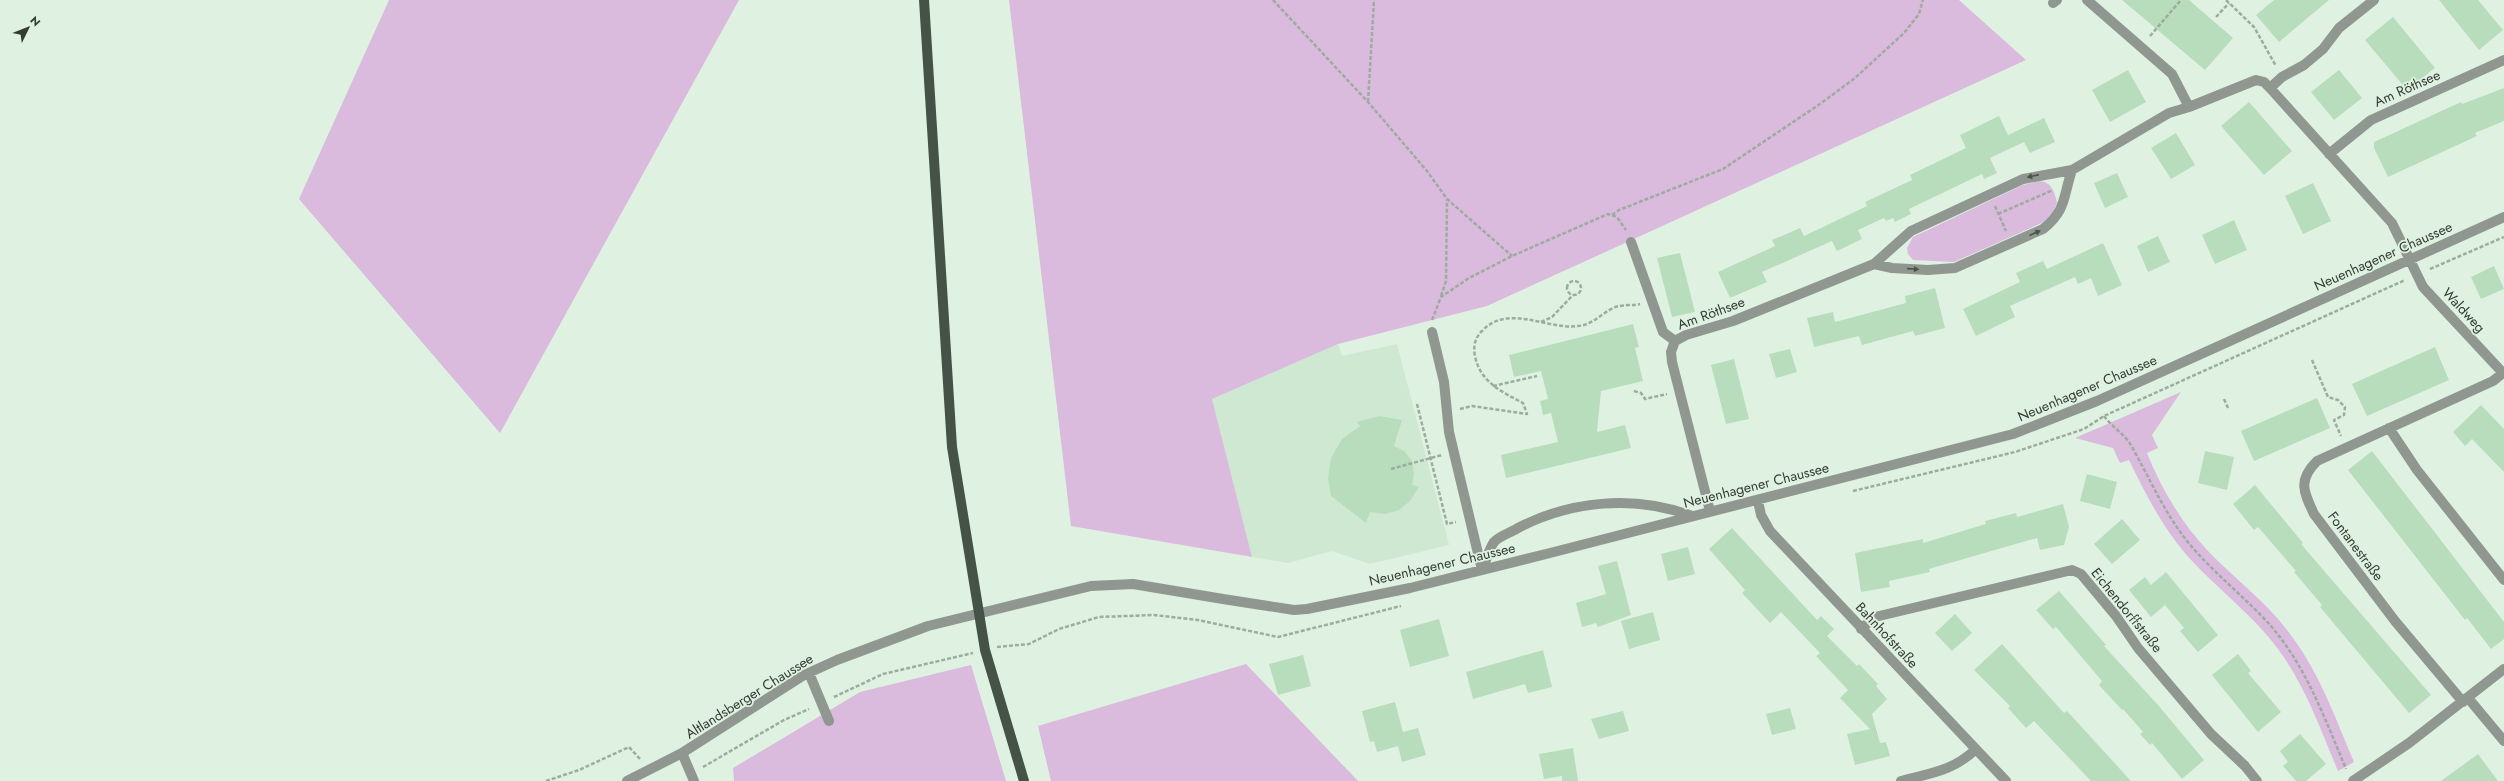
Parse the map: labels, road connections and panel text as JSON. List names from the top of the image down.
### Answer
{
  "streets": {
    "street": [
      "Am Röthsee",
      "Neuenhagener Chaussee",
      "Waldweg",
      "Fontanestraße",
      "Eichendorffstraße",
      "Bahnhofstraße",
      "Altlandsberger Chaussee"
    ]
  },
  "crossings": [
    ["Am Röthsee", "Neuenhagener Chaussee"],
    ["Am Röthsee", "Waldweg"],
    ["Neuenhagener Chaussee", "Waldweg"],
    ["Neuenhagener Chaussee", "Bahnhofstraße"],
    ["Neuenhagener Chaussee", "Altlandsberger Chaussee"],
    ["Waldweg", "Fontanestraße"],
    ["Eichendorffstraße", "Bahnhofstraße"]
  ],
  "north": "top right"
}
